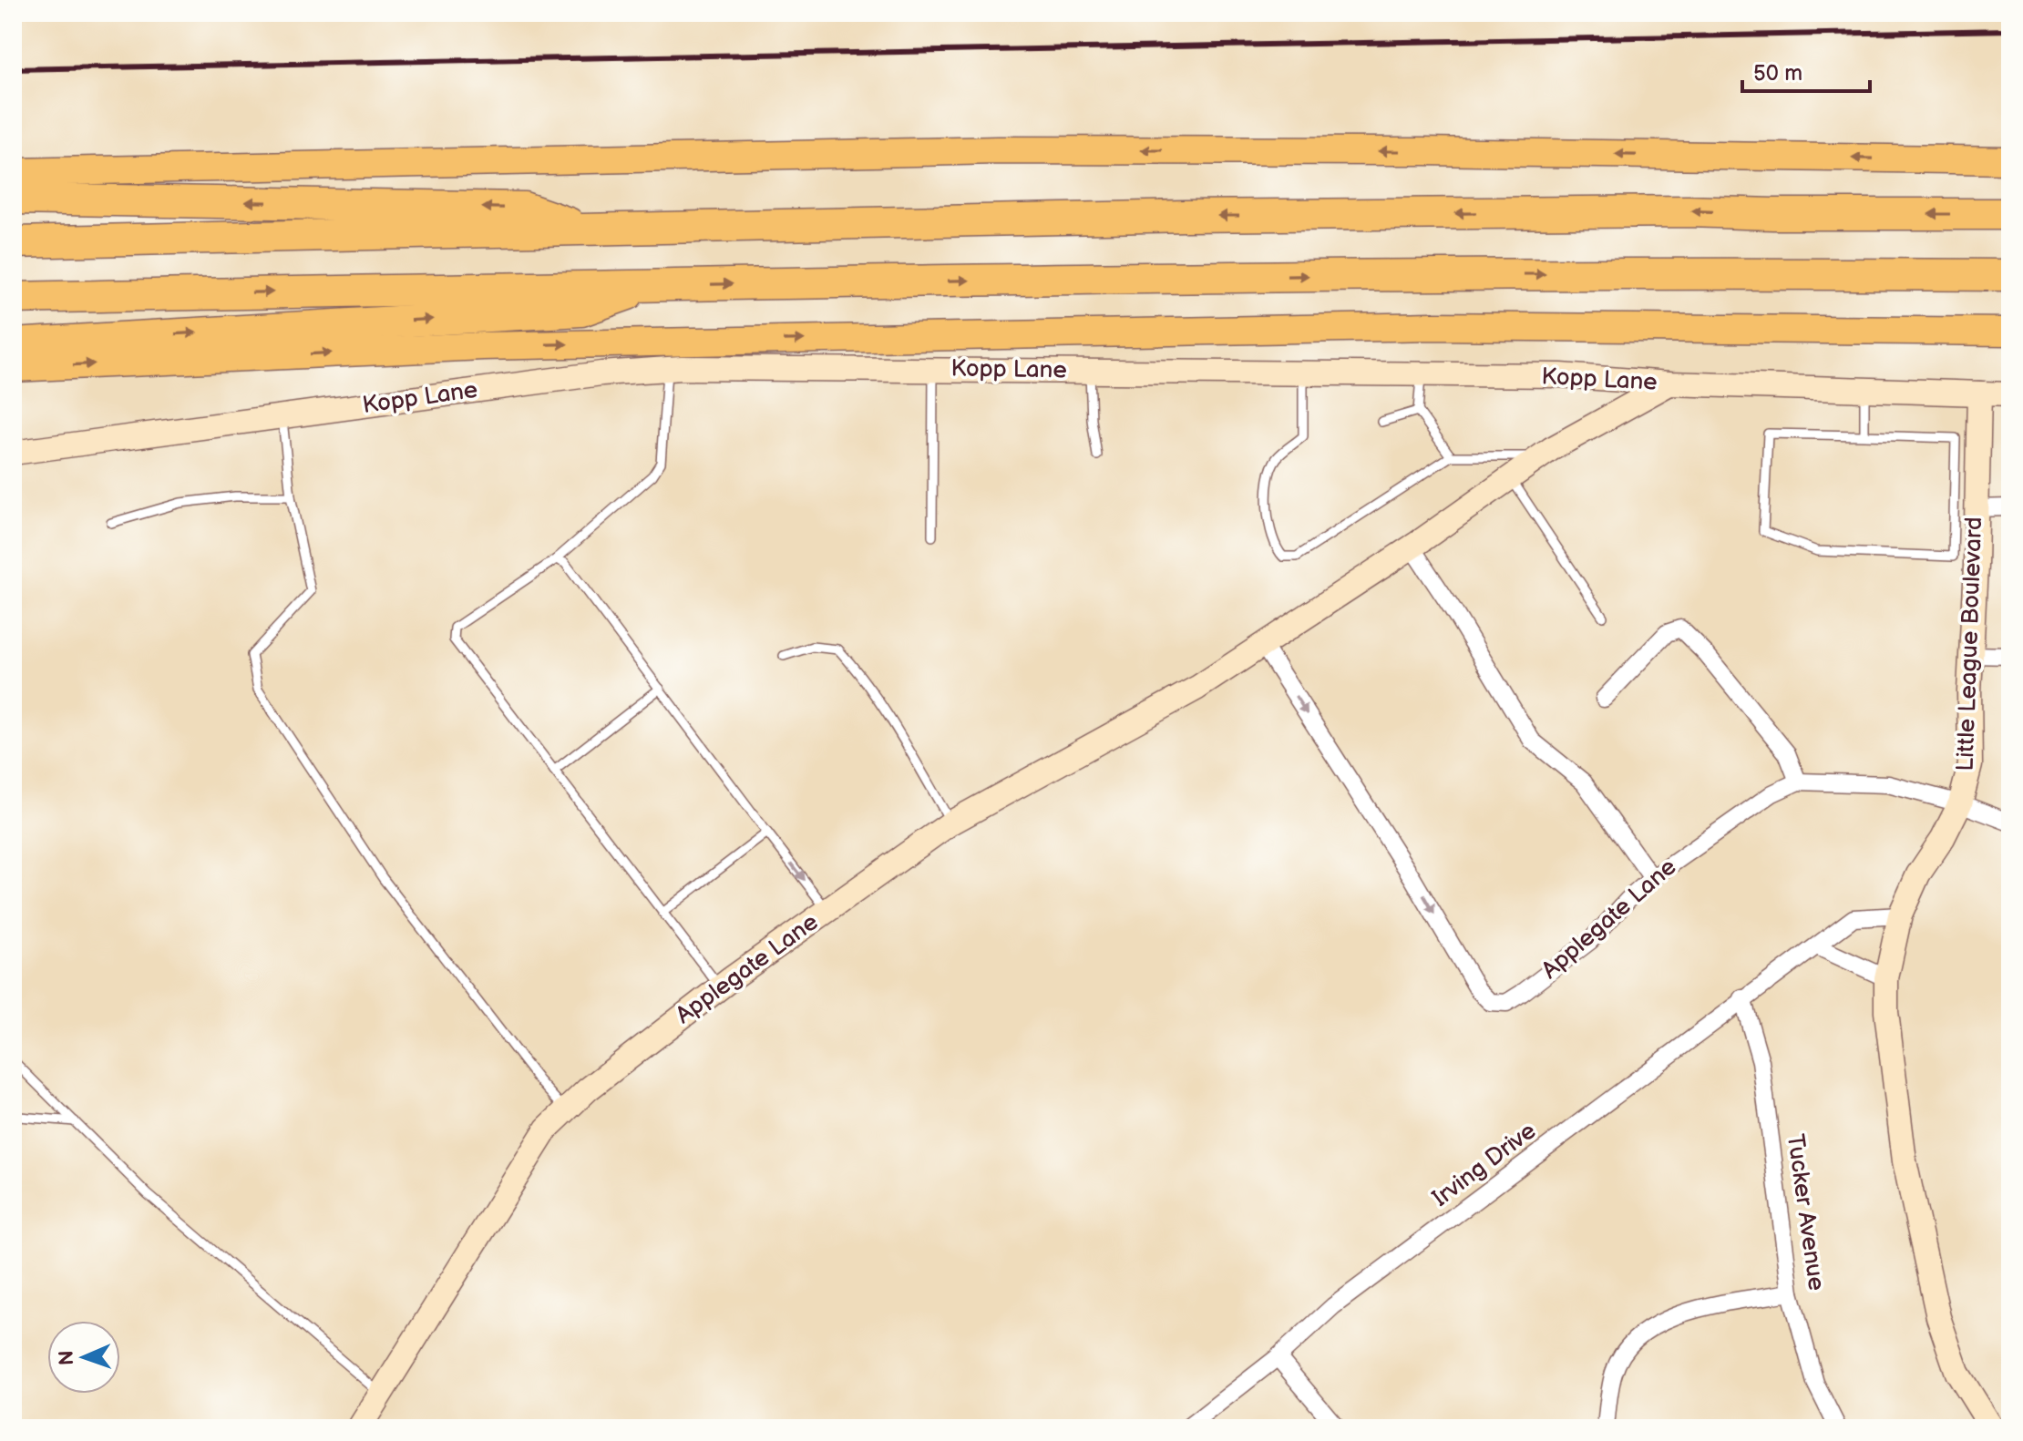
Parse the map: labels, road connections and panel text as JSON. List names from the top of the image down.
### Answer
{
  "streets": {
    "street": [
      "Kopp Lane",
      "Little League Boulevard",
      "Applegate Lane",
      "Irving Drive",
      "Tucker Avenue"
    ]
  },
  "crossings": [
    ["Kopp Lane", "Little League Boulevard"],
    ["Kopp Lane", "Applegate Lane"],
    ["Little League Boulevard", "Applegate Lane"],
    ["Little League Boulevard", "Irving Drive"],
    ["Irving Drive", "Tucker Avenue"]
  ],
  "scale_bar": "50 m",
  "north": "left"
}
